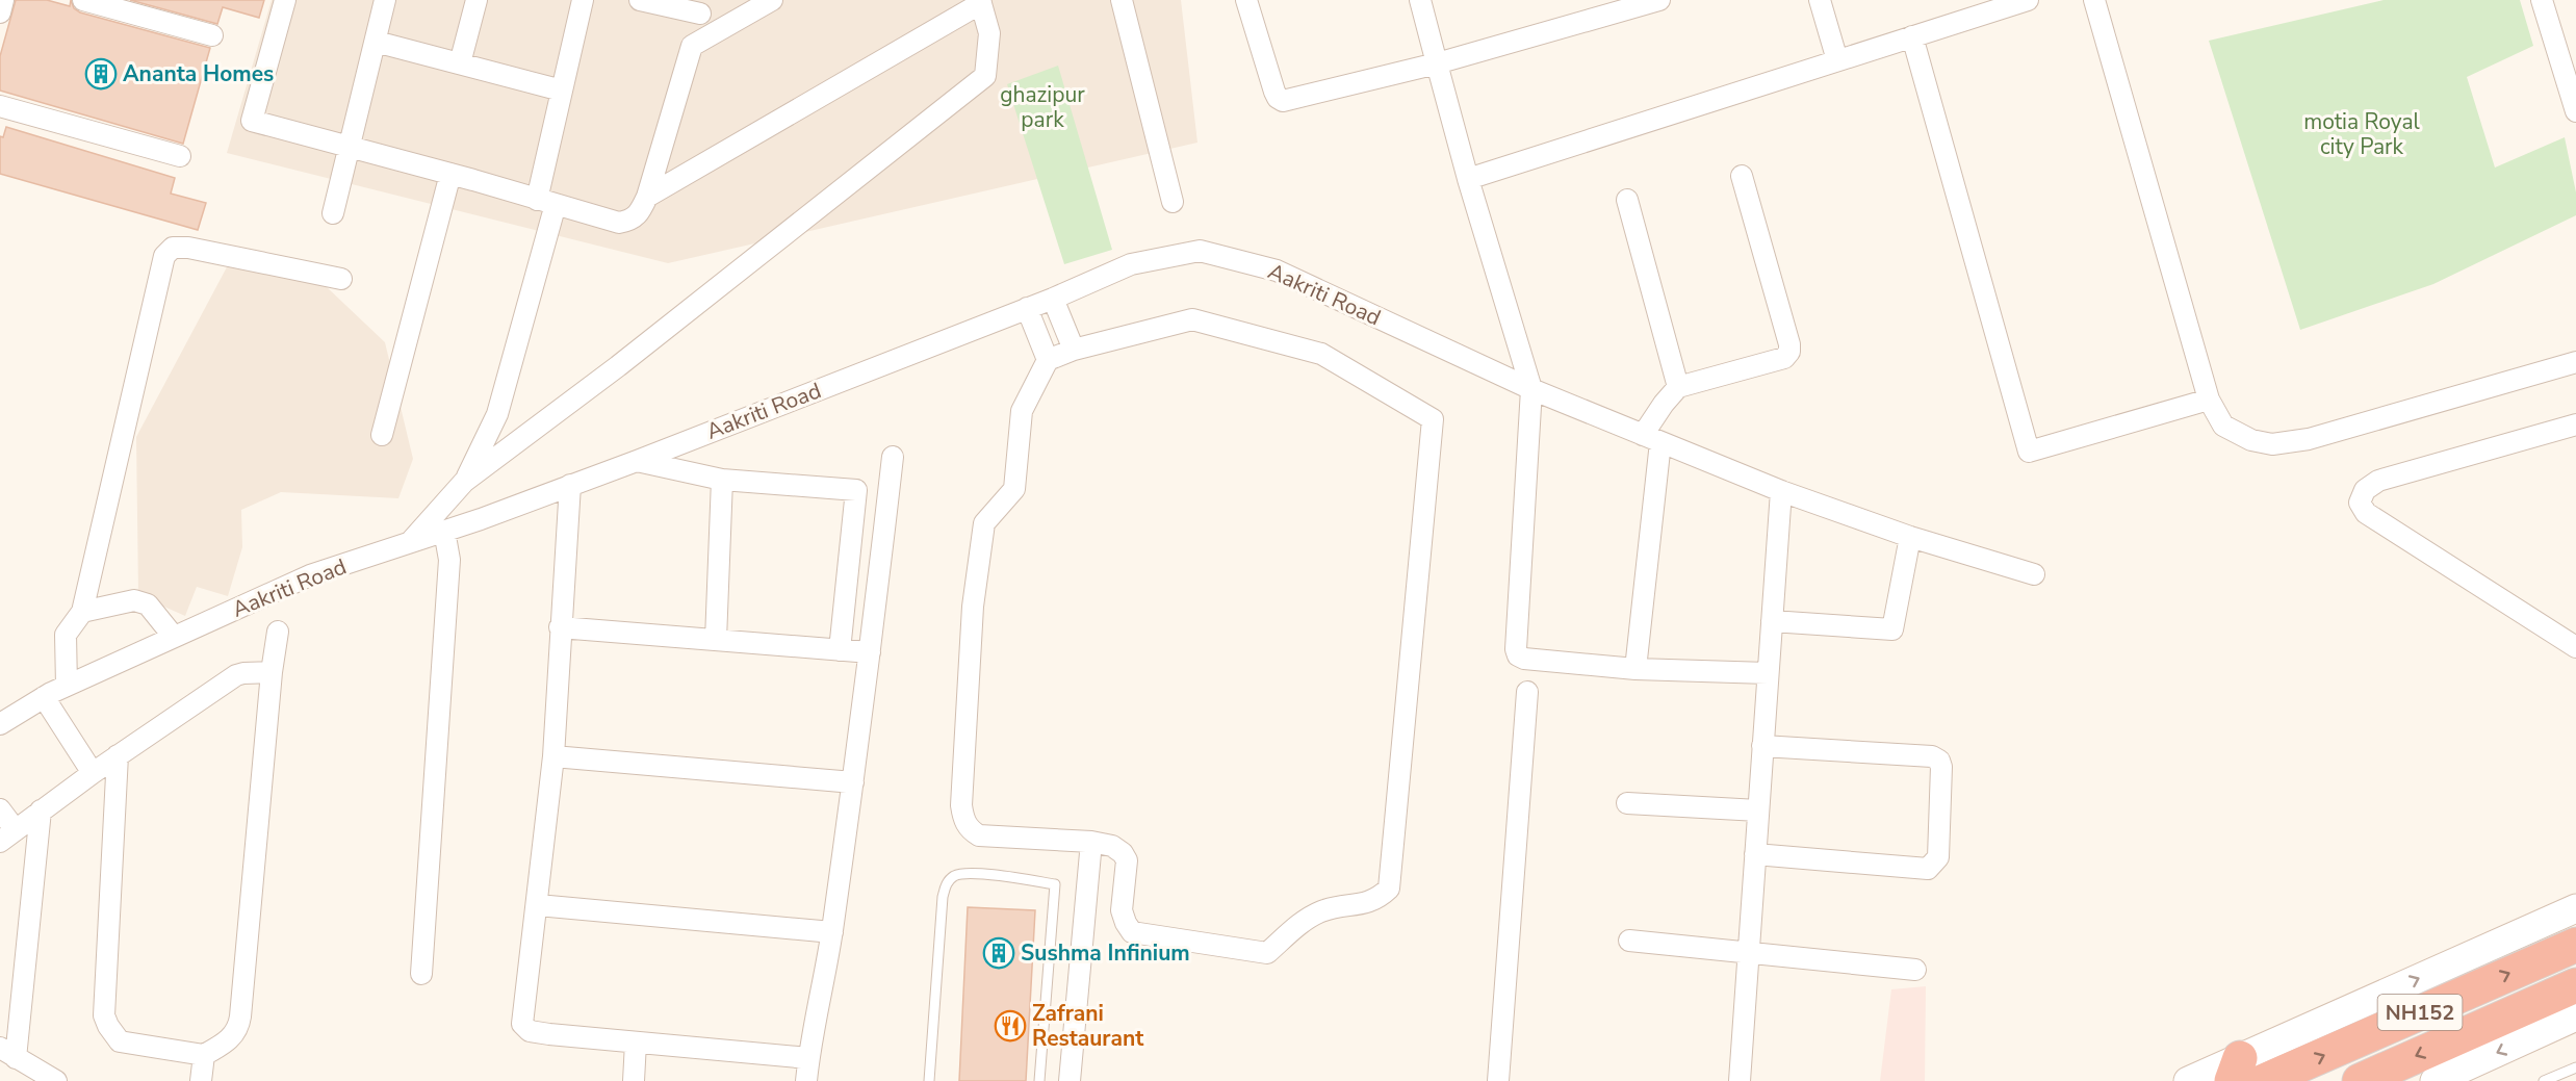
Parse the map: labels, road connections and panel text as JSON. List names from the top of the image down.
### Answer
{
  "streets": {
    "highway": ["NH152"],
    "street": ["Aakriti Road"]
  },
  "parks": ["ghazipur park", "motia Royal city Park"],
  "places": {
    "building": ["Ananta Homes", "Sushma Infinium"],
    "restaurant": ["Zafrani Restaurant"]
  }
}
